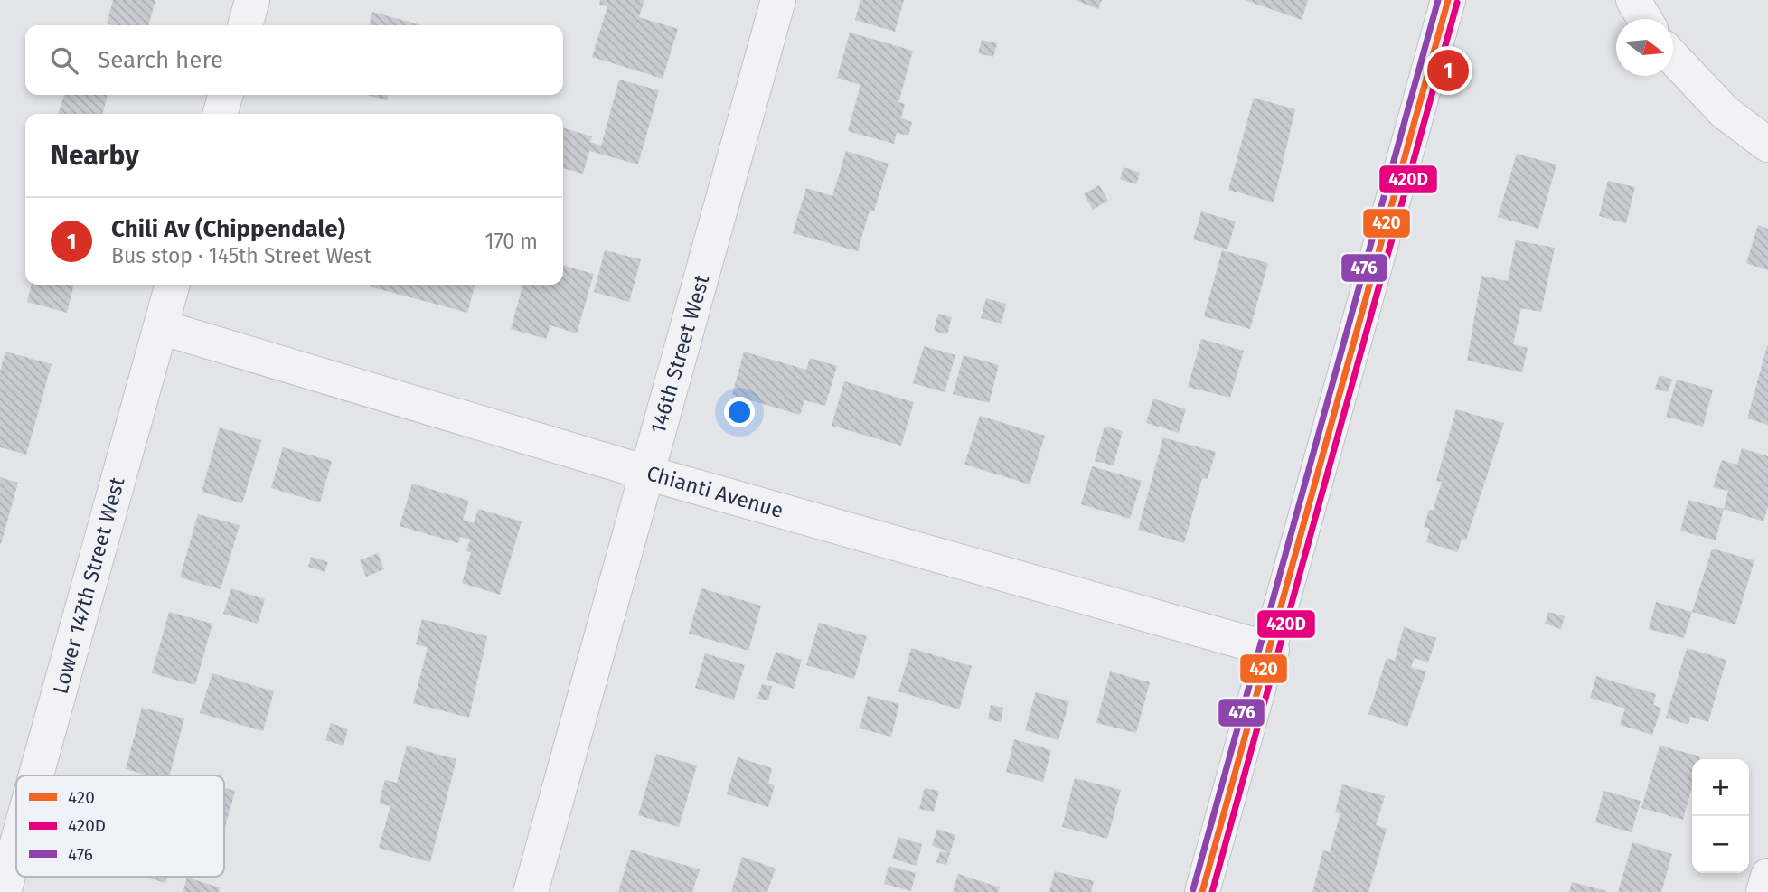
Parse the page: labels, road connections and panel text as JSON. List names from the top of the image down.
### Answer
{
  "streets": {
    "street": ["146th Street West", "Chianti Avenue", "Lower 147th Street West"]
  },
  "crossings": [
    ["146th Street West", "Chianti Avenue"],
    ["Chianti Avenue", "Lower 147th Street West"]
  ],
  "lines": ["transit line 420", "transit line 476", "transit line 420D"],
  "legend": ["420", "420D", "476"],
  "north": "right",
  "page": {
    "search": "Search here",
    "pins": "1",
    "heading": "Nearby",
    "list": [
      {
        "mark": "1",
        "name": "Chili Av (Chippendale)",
        "note": "Bus stop · 145th Street West",
        "value": "170 m"
      }
    ],
    "map_buttons": ["+", "−"]
  }
}
